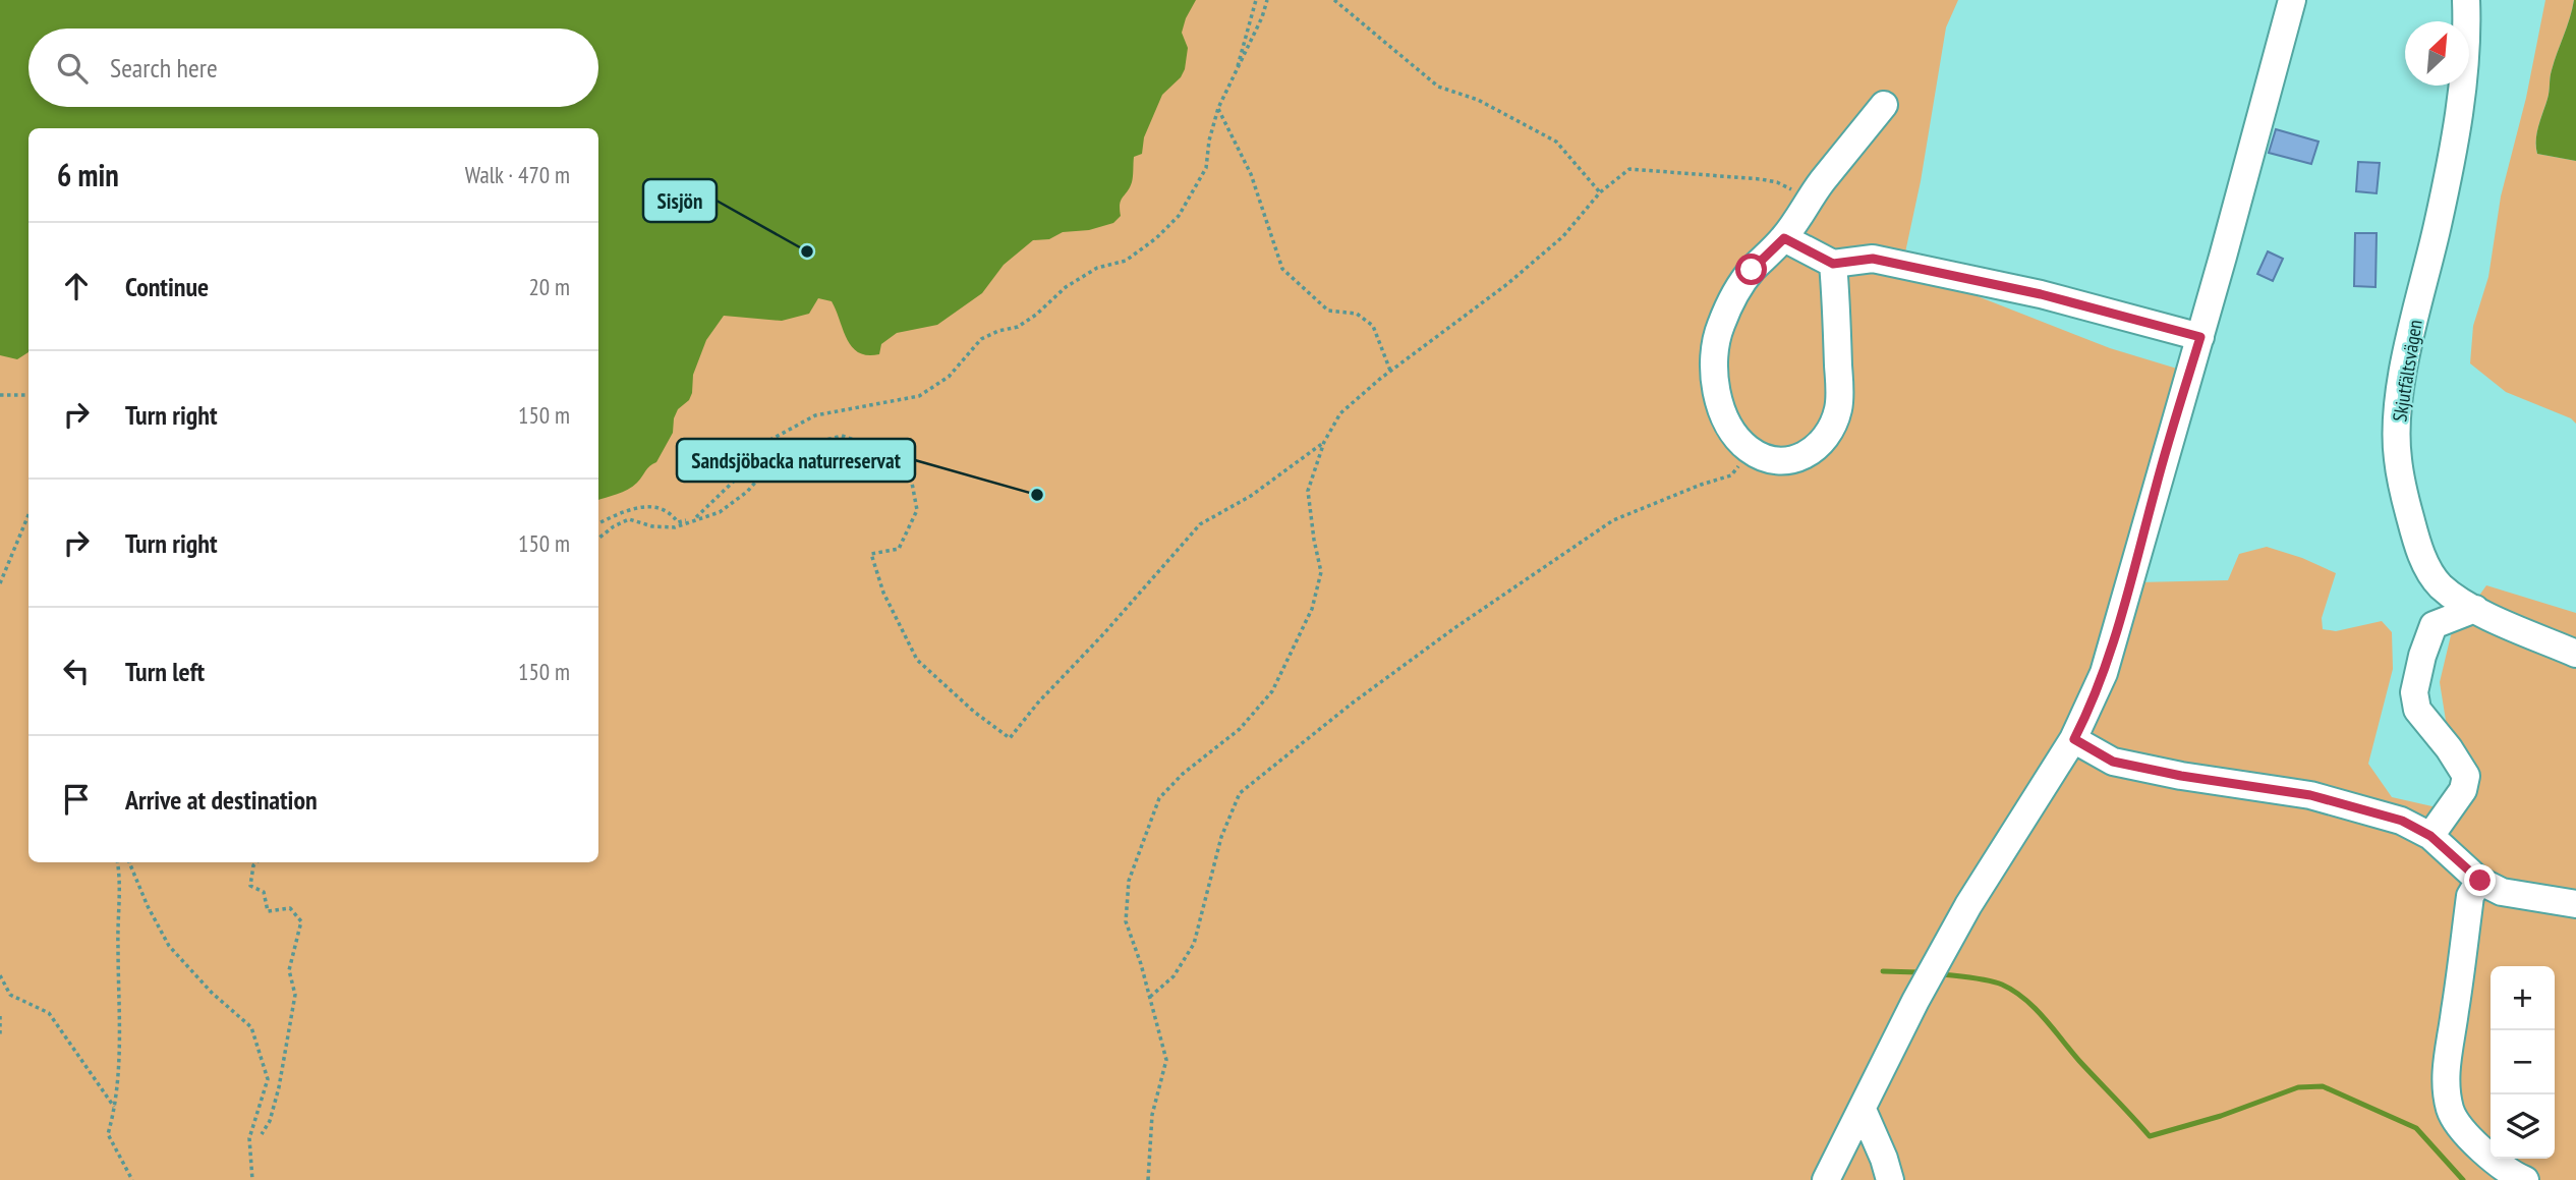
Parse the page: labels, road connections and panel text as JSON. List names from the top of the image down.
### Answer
{
  "streets": {
    "street": ["Skjutfältsvägen"]
  },
  "places": ["Sisjön", "Sandsjöbacka naturreservat"],
  "north": "top right",
  "page": {
    "search": "Search here",
    "heading": ["6 min", "Walk · 470 m"],
    "list": [
      ["Continue", "20 m"],
      ["Turn right", "150 m"],
      ["Turn right", "150 m"],
      ["Turn left", "150 m"],
      "Arrive at destination"
    ],
    "map_buttons": ["+", "−"]
  }
}
